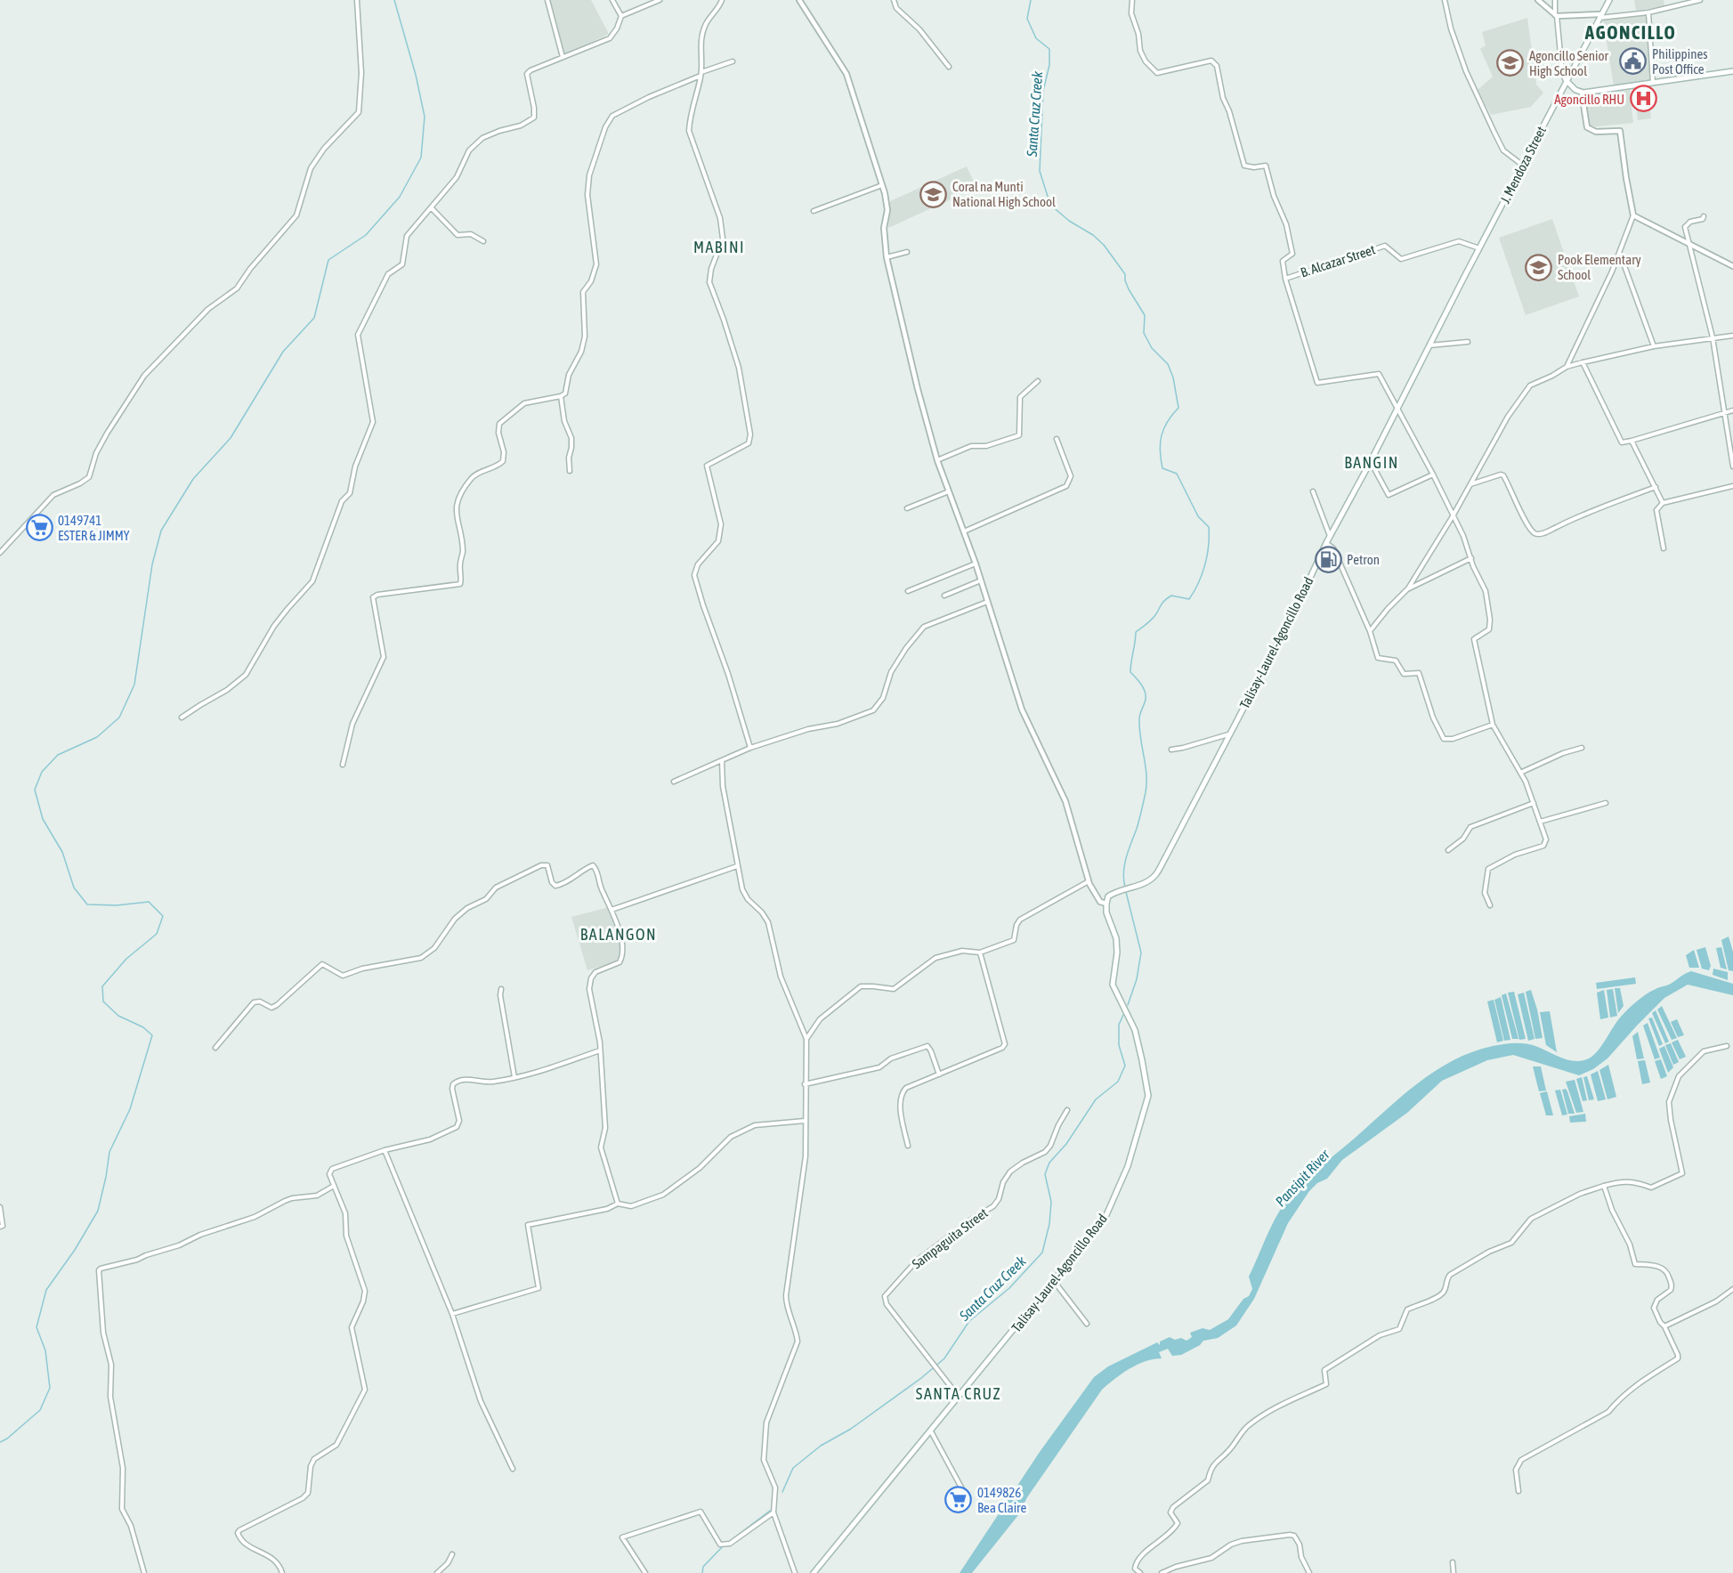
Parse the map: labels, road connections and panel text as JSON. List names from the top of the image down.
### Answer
{
  "streets": {
    "main road": ["J. Mendoza Street", "Talisay-Laurel-Agoncillo Road"],
    "street": ["B. Alcazar Street", "Sampaguita Street"]
  },
  "crossings": [
    ["J. Mendoza Street", "Talisay-Laurel-Agoncillo Road"],
    ["B. Alcazar Street", "Talisay-Laurel-Agoncillo Road"],
    ["Talisay-Laurel-Agoncillo Road", "Sampaguita Street"]
  ],
  "districts": [
    "AGONCILLO",
    "MABINI",
    "BANGIN",
    "BALANGON",
    "SANTA CRUZ"
  ],
  "water": ["Santa Cruz Creek", "Pansipit River"],
  "places": {
    "public building": ["Philippines Post Office"],
    "school or university": ["Agoncillo Senior High School", "Coral na Munti National High School", "Pook Elementary School"],
    "hospital": ["Agoncillo RHU"],
    "supermarket": ["0149741 ESTER & JIMMY", "0149826 Bea Claire"],
    "fuel station": ["Petron"]
  }
}
